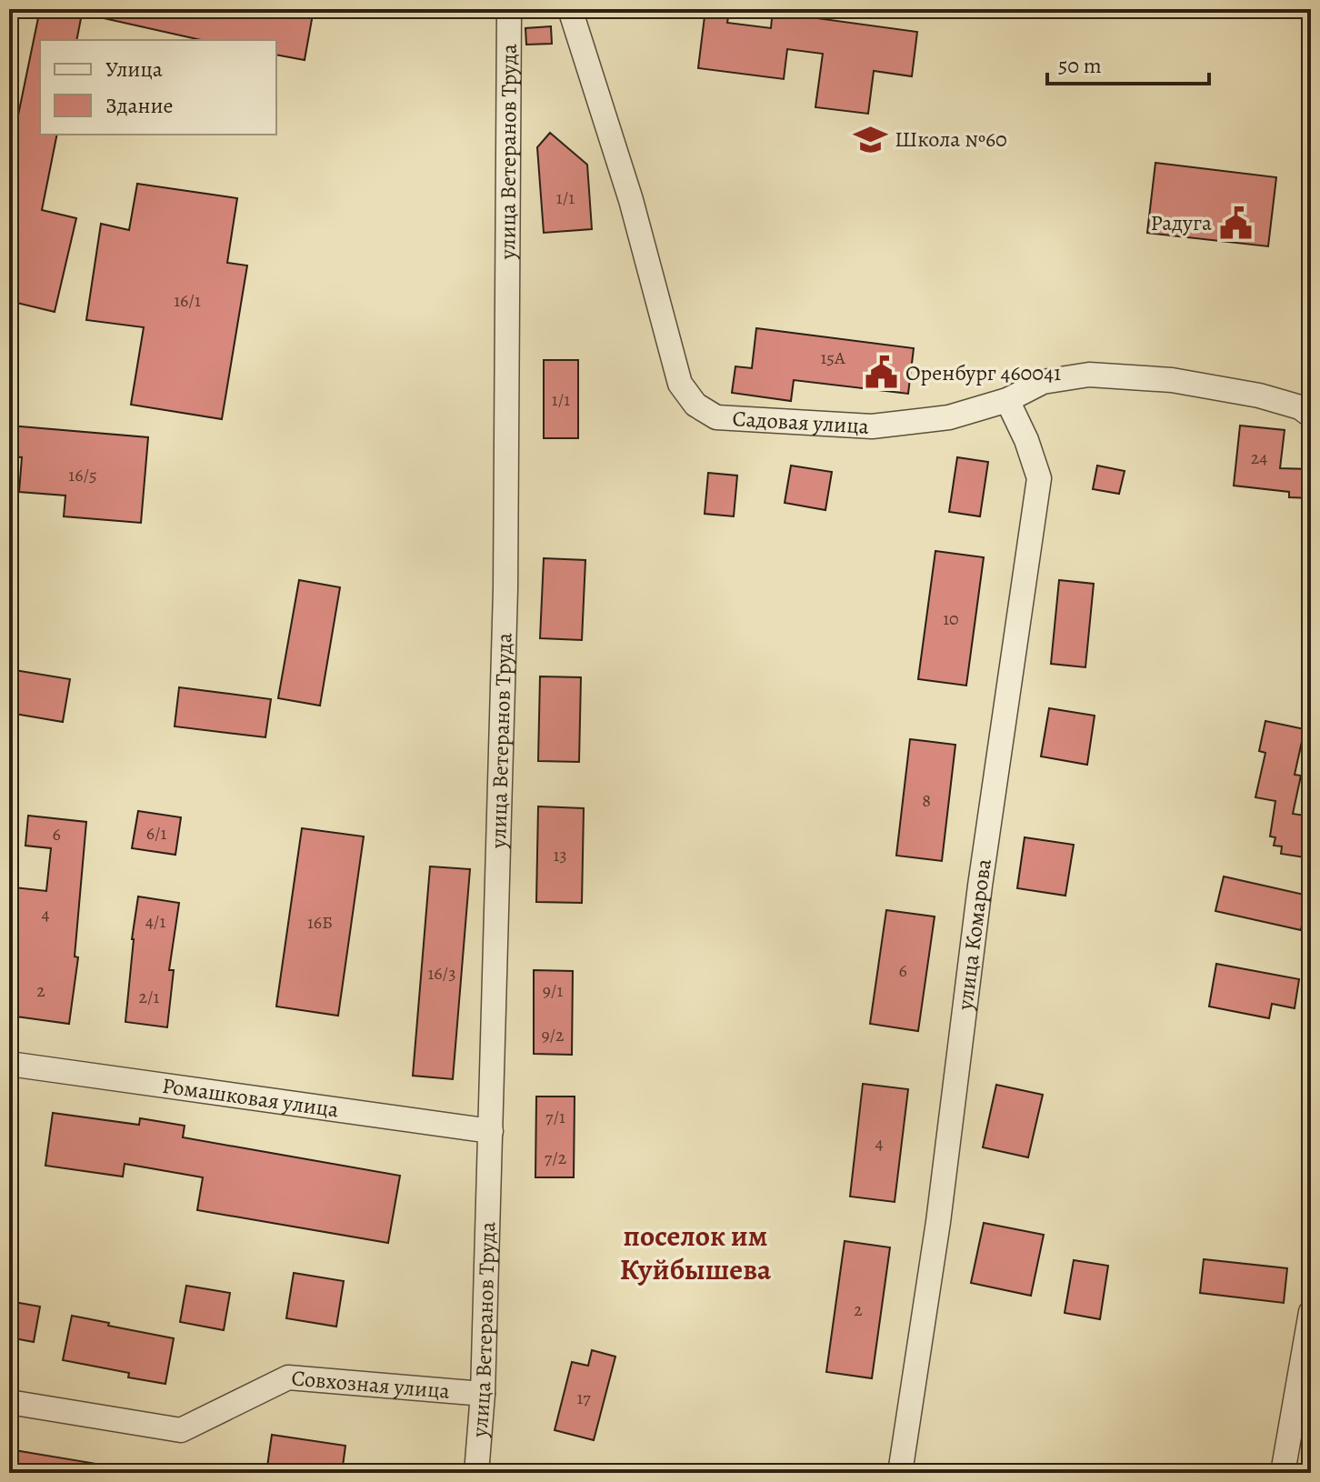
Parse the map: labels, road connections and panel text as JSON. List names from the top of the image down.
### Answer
{
  "streets": {
    "street": [
      "улица Ветеранов Труда",
      "Садовая улица",
      "улица Комарова",
      "Ромашковая улица",
      "Совхозная улица"
    ]
  },
  "crossings": [
    ["улица Ветеранов Труда", "Ромашковая улица"],
    ["улица Ветеранов Труда", "Совхозная улица"],
    ["Садовая улица", "улица Комарова"]
  ],
  "districts": ["поселок им Куйбышева"],
  "places": {
    "school or university": ["Школа №60"],
    "public building": ["Радуга", "Оренбург 460041"]
  },
  "house_numbers": [
    "1/1",
    "16/1",
    "15А",
    "1/1",
    "24",
    "16/5",
    "10",
    "8",
    "6/1",
    "6",
    "13",
    "4",
    "4/1",
    "16Б",
    "6",
    "16/3",
    "2",
    "9/1",
    "2/1",
    "9/2",
    "7/1",
    "4",
    "7/2",
    "2",
    "17"
  ],
  "legend": ["Улица", "Здание"],
  "scale_bar": "50 m"
}
